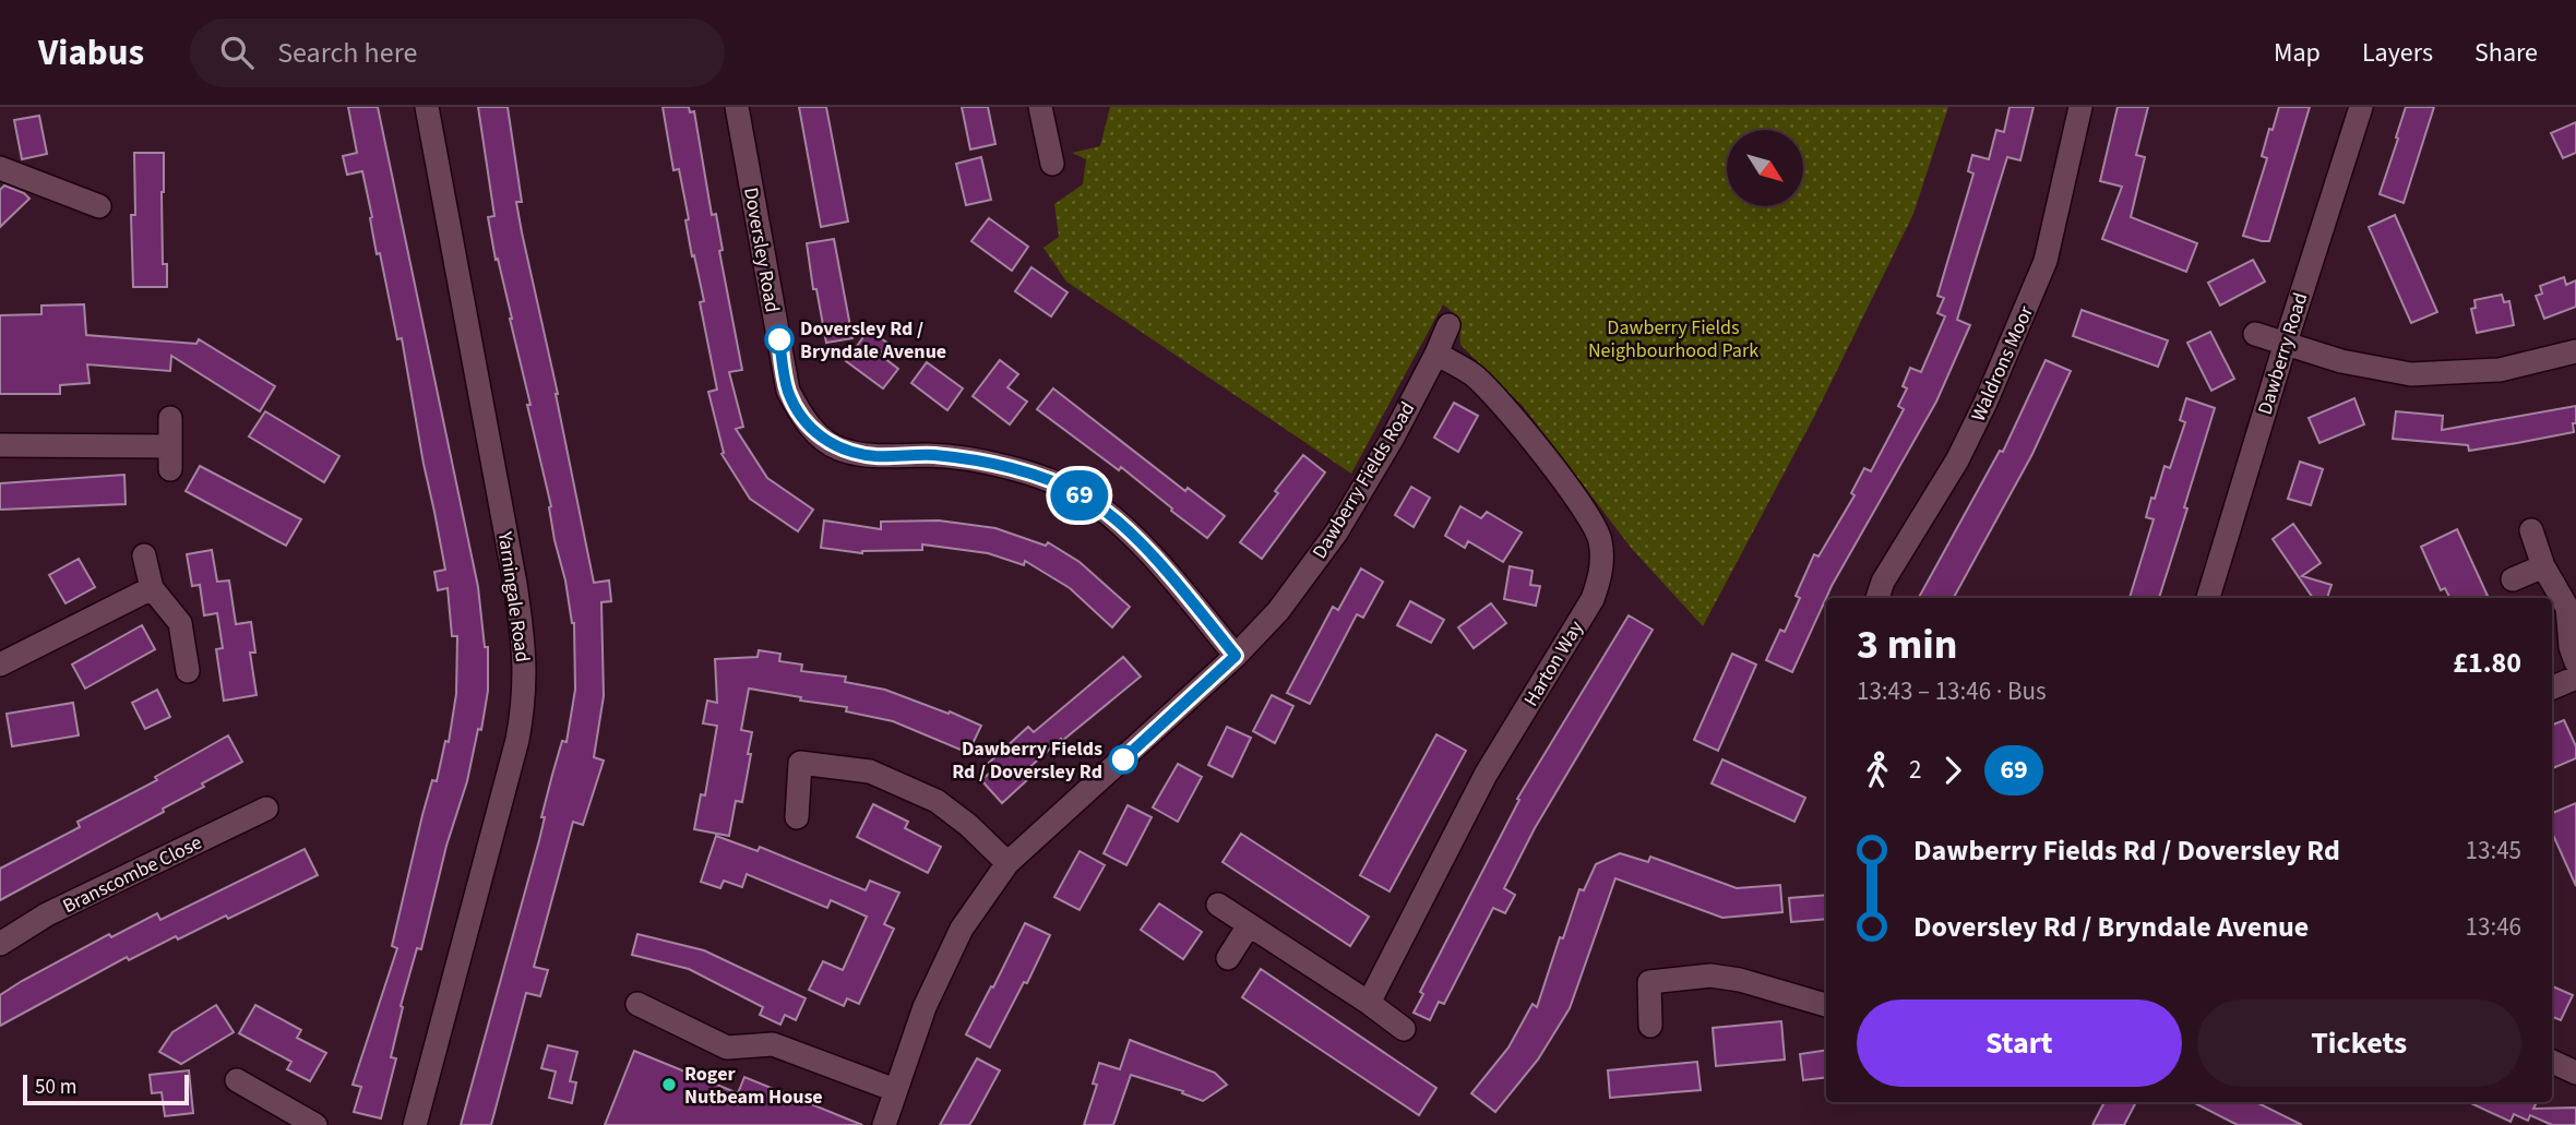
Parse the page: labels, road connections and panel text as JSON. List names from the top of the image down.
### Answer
{
  "streets": {
    "street": [
      "Doversley Road",
      "Dawberry Road",
      "Waldrons Moor",
      "Dawberry Fields Road",
      "Yarningale Road",
      "Harton Way",
      "Branscombe Close"
    ]
  },
  "crossings": [
    ["Doversley Road", "Dawberry Fields Road"],
    ["Dawberry Fields Road", "Harton Way"]
  ],
  "parks": ["Dawberry Fields Neighbourhood Park"],
  "places": ["Doversley Rd / Bryndale Avenue", "Dawberry Fields Rd / Doversley Rd", "Roger Nutbeam House"],
  "lines": ["bus line 69"],
  "scale_bar": "50 m",
  "north": "bottom right",
  "page": {
    "header": "Viabus",
    "search": "Search here",
    "nav": ["Map", "Layers", "Share"],
    "on_map": "69",
    "heading": ["3 min", "13:43 – 13:46 · Bus", "£1.80"],
    "legs": ["2", "69"],
    "list": [
      {
        "name": "Dawberry Fields Rd / Doversley Rd",
        "value": "13:45"
      },
      {
        "name": "Doversley Rd / Bryndale Avenue",
        "value": "13:46"
      }
    ],
    "buttons": ["Start", "Tickets"],
    "scale": "50 m"
  }
}
